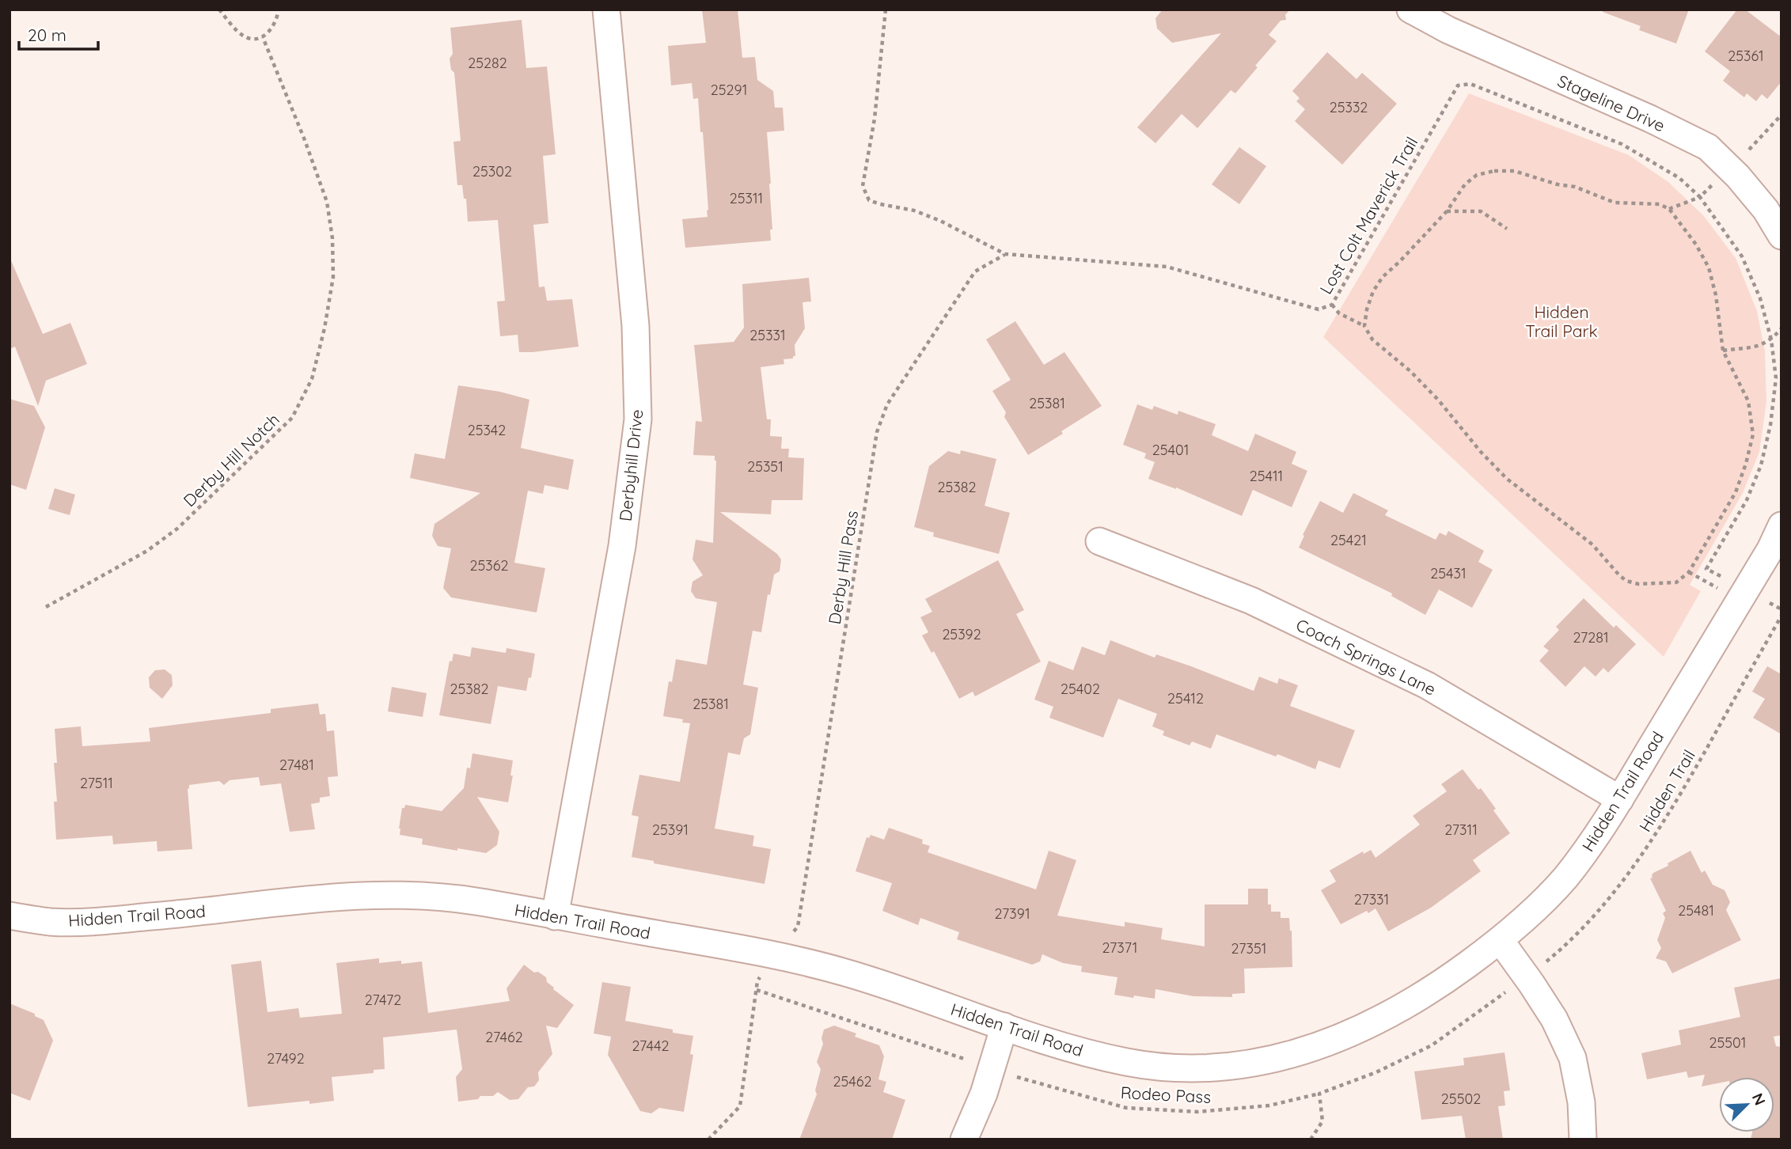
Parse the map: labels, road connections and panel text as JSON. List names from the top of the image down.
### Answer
{
  "streets": {
    "street": [
      "Stageline Drive",
      "Derbyhill Drive",
      "Coach Springs Lane",
      "Hidden Trail Road"
    ],
    "path": [
      "Lost Colt Maverick Trail",
      "Derby Hill Notch",
      "Derby Hill Pass",
      "Hidden Trail",
      "Rodeo Pass"
    ]
  },
  "crossings": [
    ["Lost Colt Maverick Trail", "Derby Hill Pass"],
    ["Derbyhill Drive", "Hidden Trail Road"],
    ["Coach Springs Lane", "Hidden Trail Road"]
  ],
  "parks": ["Hidden Trail Park"],
  "house_numbers": [
    "25361",
    "25282",
    "25291",
    "25332",
    "25302",
    "25311",
    "25331",
    "25381",
    "25342",
    "25401",
    "25351",
    "25411",
    "25382",
    "25421",
    "25362",
    "25431",
    "25392",
    "27281",
    "25382",
    "25402",
    "25412",
    "25381",
    "27481",
    "27511",
    "25391",
    "27311",
    "27331",
    "25481",
    "27391",
    "27371",
    "27351",
    "27472",
    "27462",
    "25501",
    "27442",
    "27492",
    "25462",
    "25502"
  ],
  "scale_bar": "20 m",
  "north": "top right"
}
